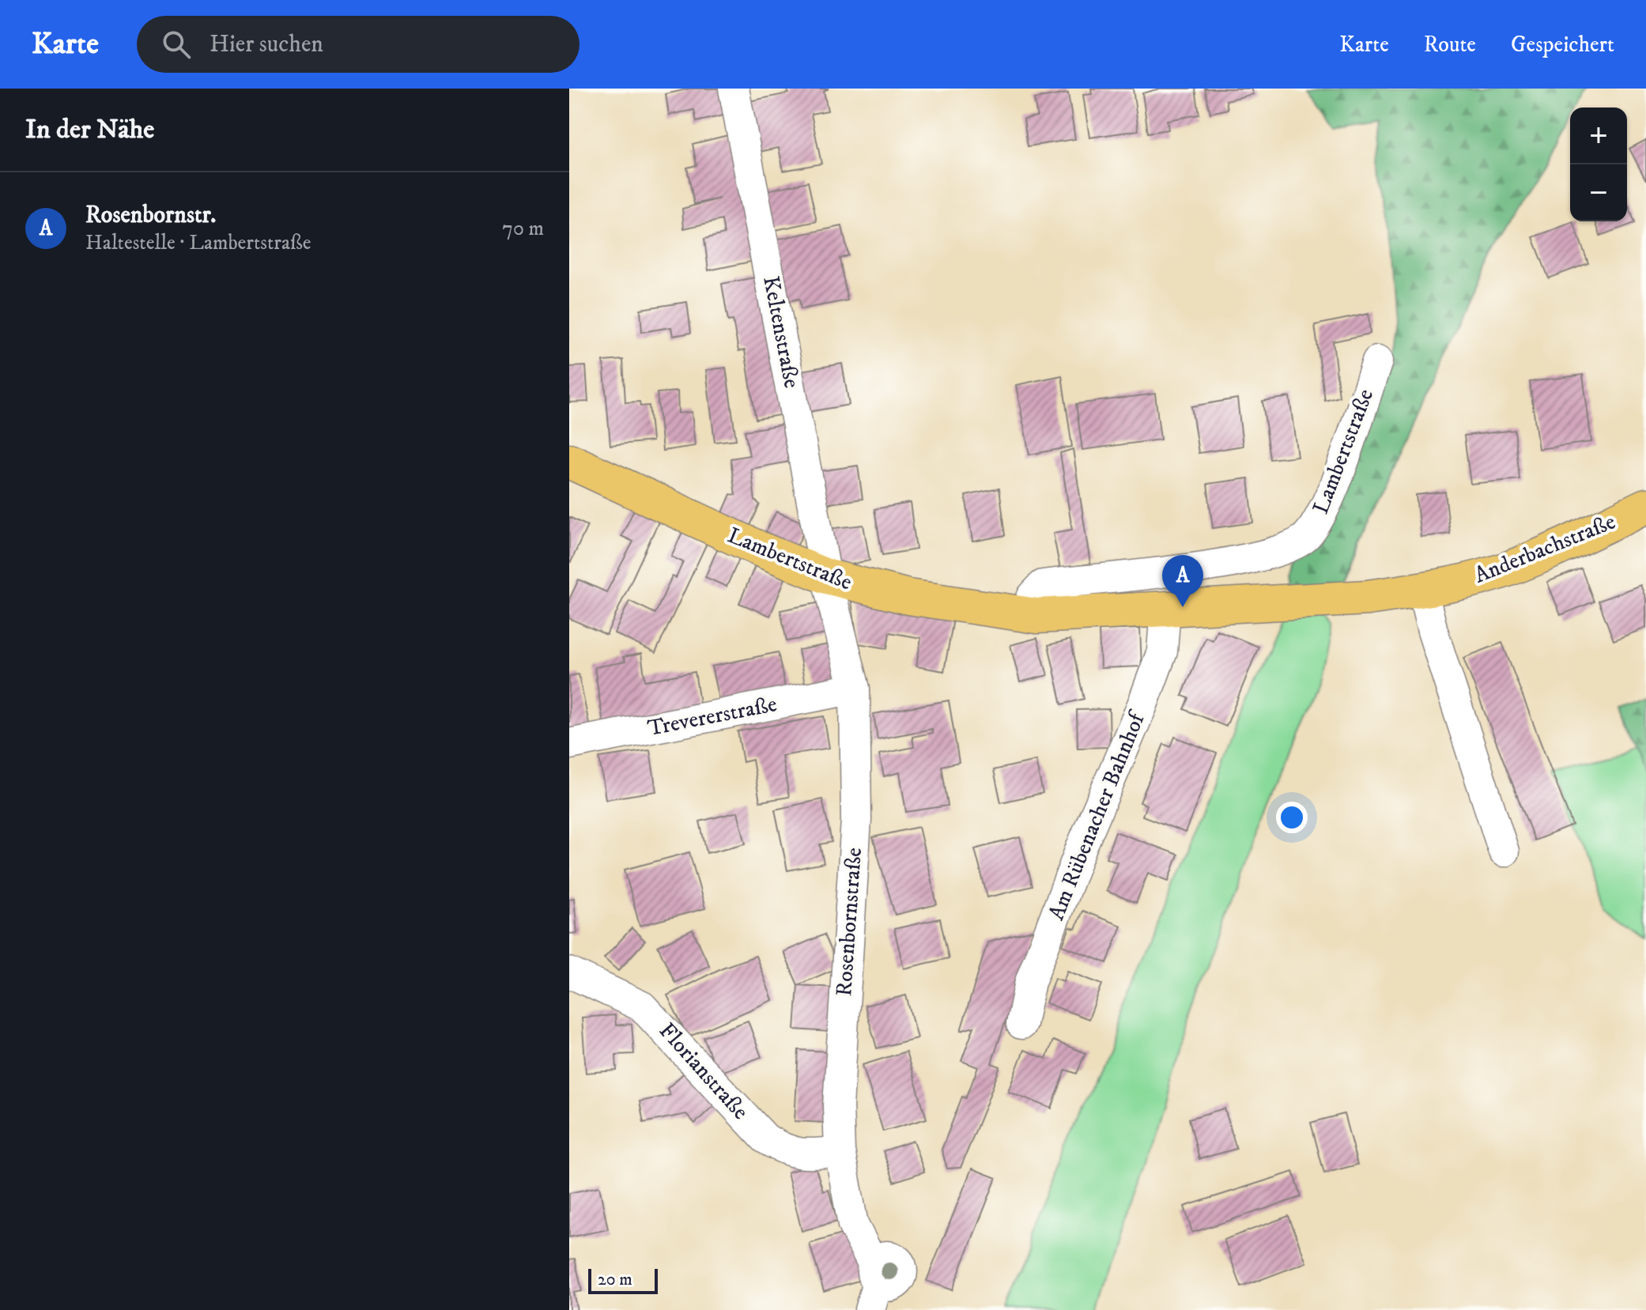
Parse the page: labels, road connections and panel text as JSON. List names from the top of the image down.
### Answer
{
  "streets": {
    "main road": ["Lambertstraße", "Anderbachstraße"],
    "street": [
      "Keltenstraße",
      "Trevererstraße",
      "Am Rübenacher Bahnhof",
      "Rosenbornstraße",
      "Florianstraße"
    ]
  },
  "crossings": [
    ["Keltenstraße", "Lambertstraße"],
    ["Keltenstraße", "Rosenbornstraße"],
    ["Lambertstraße", "Anderbachstraße"],
    ["Lambertstraße", "Am Rübenacher Bahnhof"],
    ["Lambertstraße", "Rosenbornstraße"],
    ["Trevererstraße", "Rosenbornstraße"],
    ["Rosenbornstraße", "Florianstraße"]
  ],
  "scale_bar": "20 m",
  "page": {
    "header": "Karte",
    "search": "Hier suchen",
    "nav": ["Karte", "Route", "Gespeichert"],
    "heading": "In der Nähe",
    "map_buttons": ["+", "−"],
    "list": [
      {
        "mark": "A",
        "name": "Rosenbornstr.",
        "note": "Haltestelle · Lambertstraße",
        "value": "70 m"
      }
    ],
    "pins": "A",
    "scale": "20 m"
  }
}
